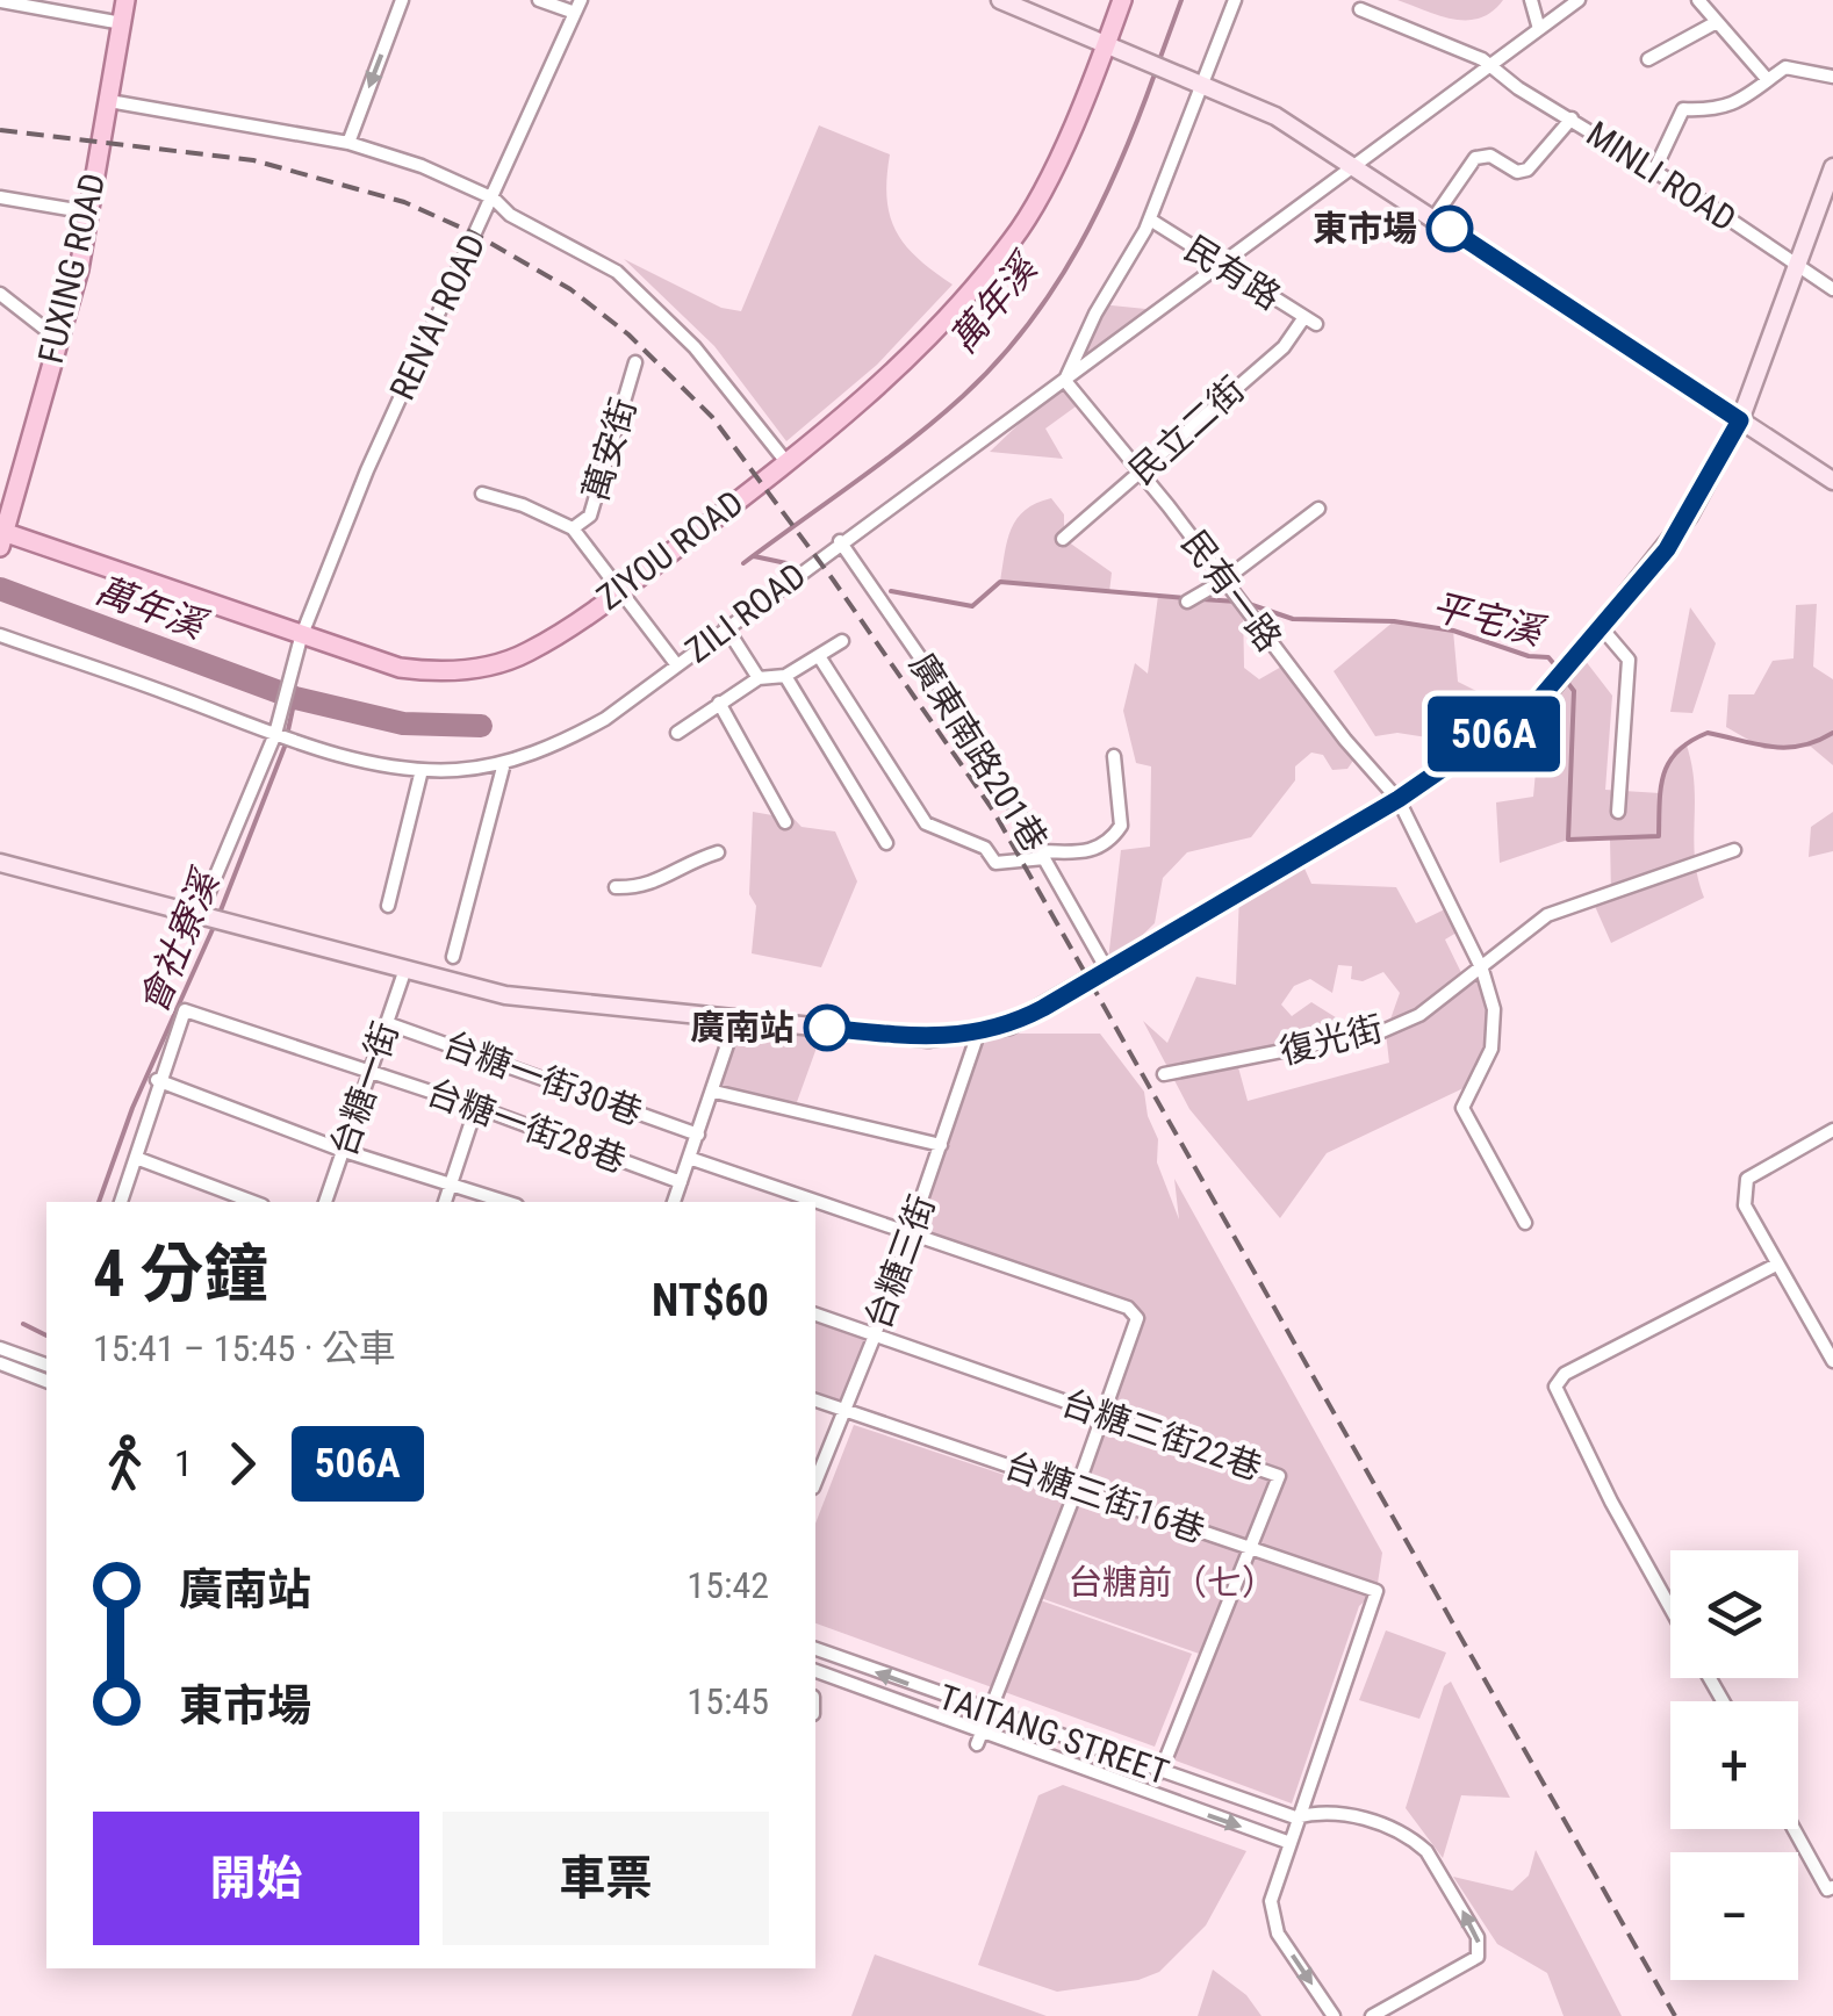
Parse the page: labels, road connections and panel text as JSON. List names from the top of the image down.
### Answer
{
  "streets": {
    "main road": ["FUXING ROAD", "ZIYOU ROAD"],
    "street": [
      "MINLI ROAD",
      "民有路",
      "REN'AI ROAD",
      "民立二街",
      "萬安街",
      "民有一路",
      "ZILI ROAD",
      "廣東南路201巷",
      "復光街",
      "台糖一街30巷",
      "台糖一街",
      "台糖一街28巷",
      "台糖三街",
      "台糖三街22巷",
      "台糖三街16巷",
      "TAITANG STREET"
    ]
  },
  "crossings": [
    ["MINLI ROAD", "ZILI ROAD"],
    ["FUXING ROAD", "ZIYOU ROAD"],
    ["民有路", "民立二街"],
    ["民有路", "ZILI ROAD"],
    ["REN'AI ROAD", "ZIYOU ROAD"],
    ["REN'AI ROAD", "ZILI ROAD"],
    ["民立二街", "民有一路"],
    ["民有一路", "ZILI ROAD"],
    ["ZILI ROAD", "廣東南路201巷"],
    ["台糖一街30巷", "台糖一街"],
    ["台糖一街", "台糖一街28巷"],
    ["台糖三街", "台糖三街22巷"],
    ["台糖三街", "台糖三街16巷"],
    ["台糖三街22巷", "台糖三街16巷"],
    ["台糖三街22巷", "TAITANG STREET"],
    ["台糖三街16巷", "TAITANG STREET"]
  ],
  "water": ["萬年溪", "平宅溪", "會社寮溪"],
  "parks": ["台糖前（七）"],
  "places": ["東市場", "廣南站"],
  "lines": ["bus line 506A"],
  "page": {
    "on_map": "506A",
    "heading": ["4 分鐘", "15:41 – 15:45 · 公車", "NT$60"],
    "legs": ["1", "506A"],
    "list": [
      {
        "name": "廣南站",
        "value": "15:42"
      },
      {
        "name": "東市場",
        "value": "15:45"
      }
    ],
    "map_buttons": ["+", "−"],
    "buttons": ["開始", "車票"]
  }
}
